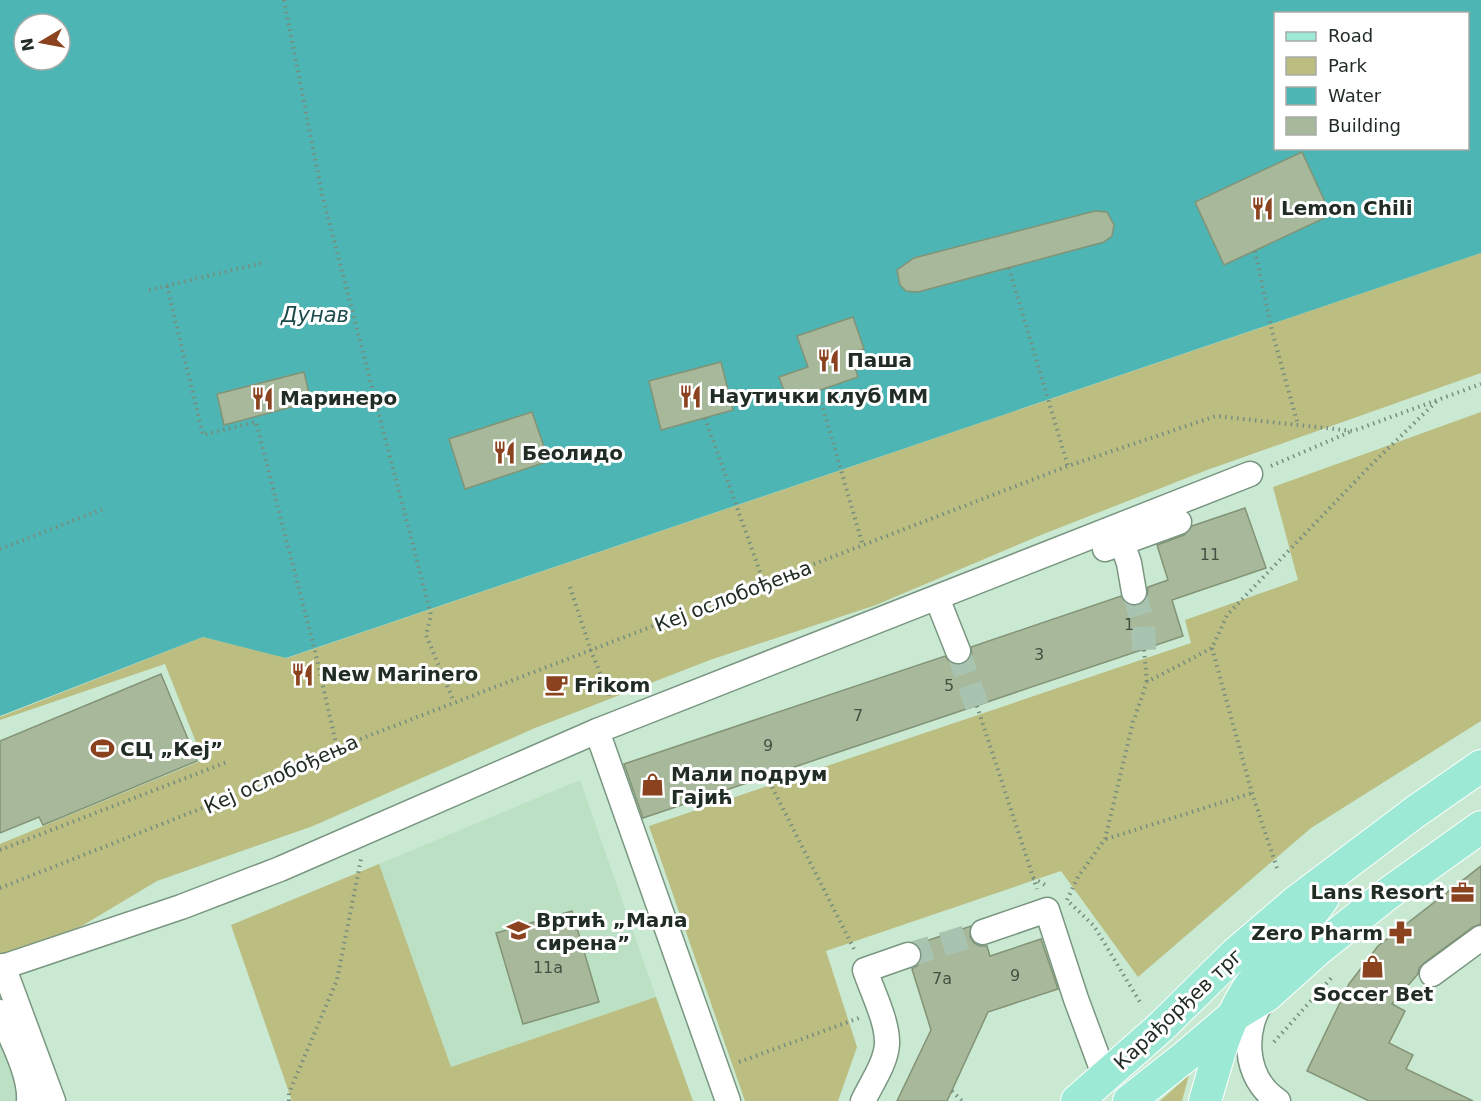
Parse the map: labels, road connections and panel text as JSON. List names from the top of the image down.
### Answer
{
  "streets": {
    "main road": ["Карађорђев трг"],
    "path": ["Кеј ослобођења"]
  },
  "water": ["Дунав"],
  "places": {
    "restaurant": [
      "Lemon Chili",
      "Паша",
      "Наутички клуб ММ",
      "Маринеро",
      "Беолидо",
      "New Marinero"
    ],
    "cafe": ["Frikom"],
    "sports": ["СЦ „Кеј”"],
    "shop": ["Мали подрум Гајић", "Soccer Bet"],
    "office": ["Lans Resort"],
    "school or university": ["Вртић „Мала сирена”"],
    "pharmacy": ["Zero Pharm"]
  },
  "house_numbers": [
    "11",
    "1",
    "3",
    "5",
    "7",
    "9",
    "11a",
    "9",
    "7a"
  ],
  "legend": [
    "Road",
    "Park",
    "Water",
    "Building"
  ],
  "north": "left"
}
